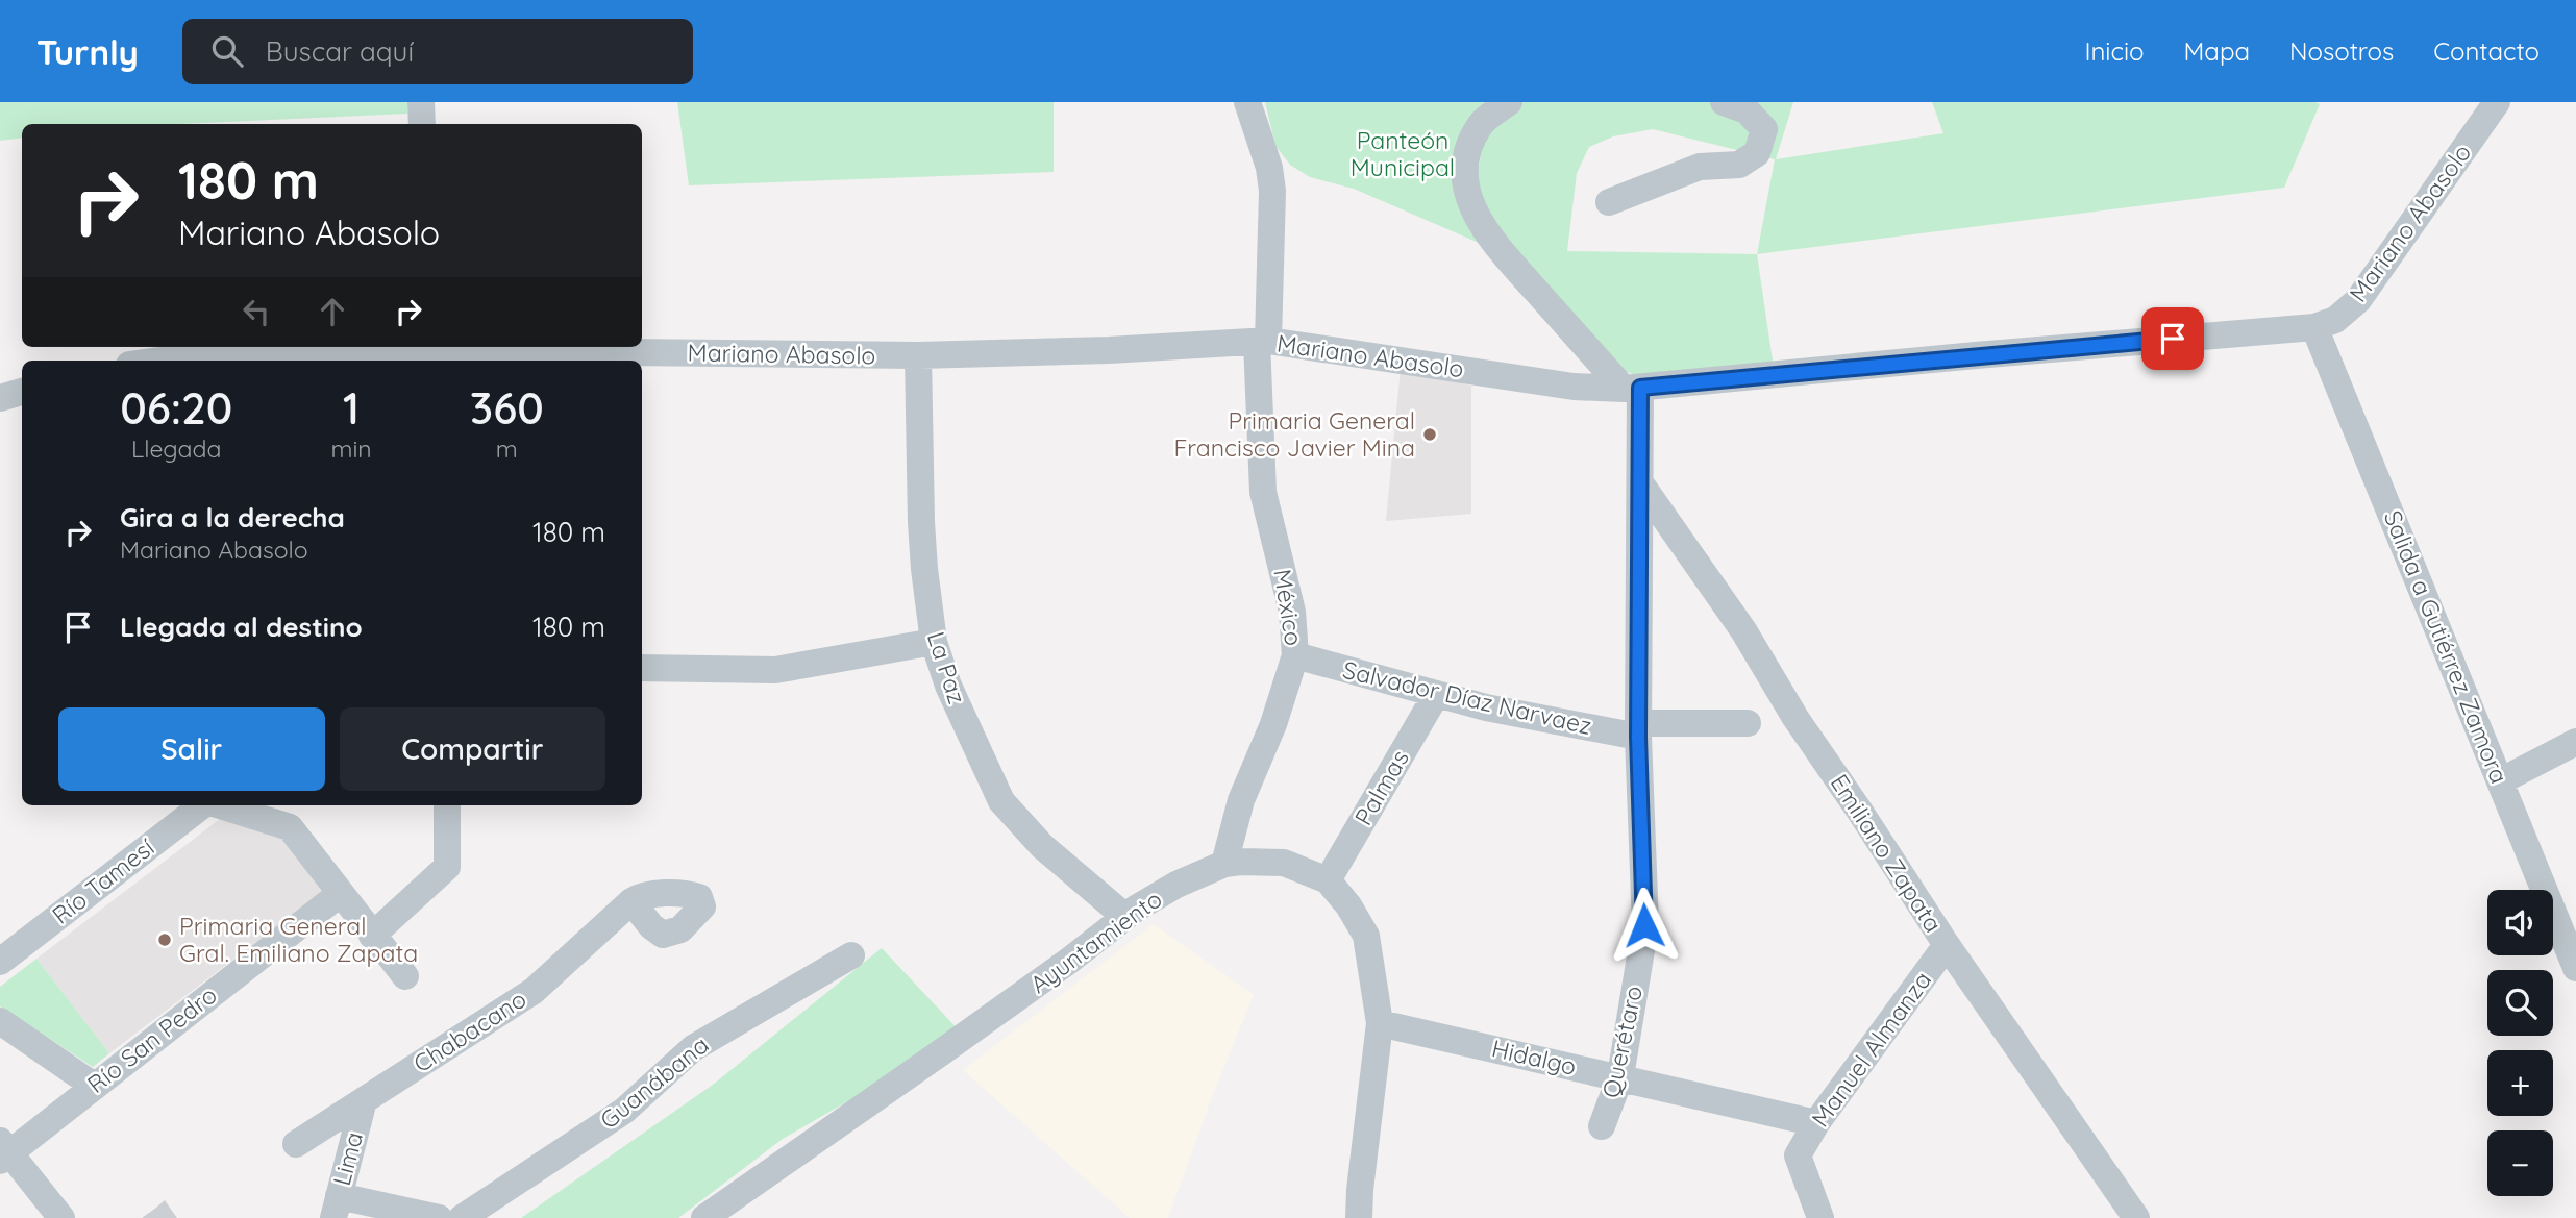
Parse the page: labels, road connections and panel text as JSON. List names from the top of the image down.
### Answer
{
  "streets": {
    "street": [
      "Mariano Abasolo",
      "México",
      "Salida a Gutiérrez Zamora",
      "La Paz",
      "Salvador Díaz Narvaez",
      "Palmas",
      "Emiliano Zapata",
      "Río Tamesí",
      "Ayuntamiento",
      "Chabacano",
      "Río San Pedro",
      "Querétaro",
      "Manuel Almanza",
      "Hidalgo",
      "Guanábana",
      "Lima"
    ]
  },
  "crossings": [
    ["Mariano Abasolo", "México"],
    ["Mariano Abasolo", "Salida a Gutiérrez Zamora"],
    ["Mariano Abasolo", "La Paz"],
    ["Mariano Abasolo", "Querétaro"],
    ["México", "Salvador Díaz Narvaez"],
    ["México", "Ayuntamiento"],
    ["La Paz", "Ayuntamiento"],
    ["Salvador Díaz Narvaez", "Palmas"],
    ["Salvador Díaz Narvaez", "Querétaro"],
    ["Palmas", "Ayuntamiento"],
    ["Emiliano Zapata", "Querétaro"],
    ["Emiliano Zapata", "Manuel Almanza"],
    ["Ayuntamiento", "Hidalgo"],
    ["Chabacano", "Lima"],
    ["Querétaro", "Hidalgo"],
    ["Manuel Almanza", "Hidalgo"]
  ],
  "parks": ["Panteón Municipal"],
  "places": ["Primaria General Francisco Javier Mina", "Primaria General Gral. Emiliano Zapata"],
  "page": {
    "header": "Turnly",
    "search": "Buscar aquí",
    "nav": [
      "Inicio",
      "Mapa",
      "Nosotros",
      "Contacto"
    ],
    "turn": ["180 m", "Mariano Abasolo"],
    "eta": [
      "06:20",
      "Llegada",
      "1",
      "min",
      "360",
      "m"
    ],
    "list": [
      {
        "name": "Gira a la derecha",
        "note": "Mariano Abasolo",
        "value": "180 m"
      },
      {
        "name": "Llegada al destino",
        "value": "180 m"
      }
    ],
    "buttons": ["Salir", "Compartir"],
    "map_buttons": ["+", "−"]
  }
}
